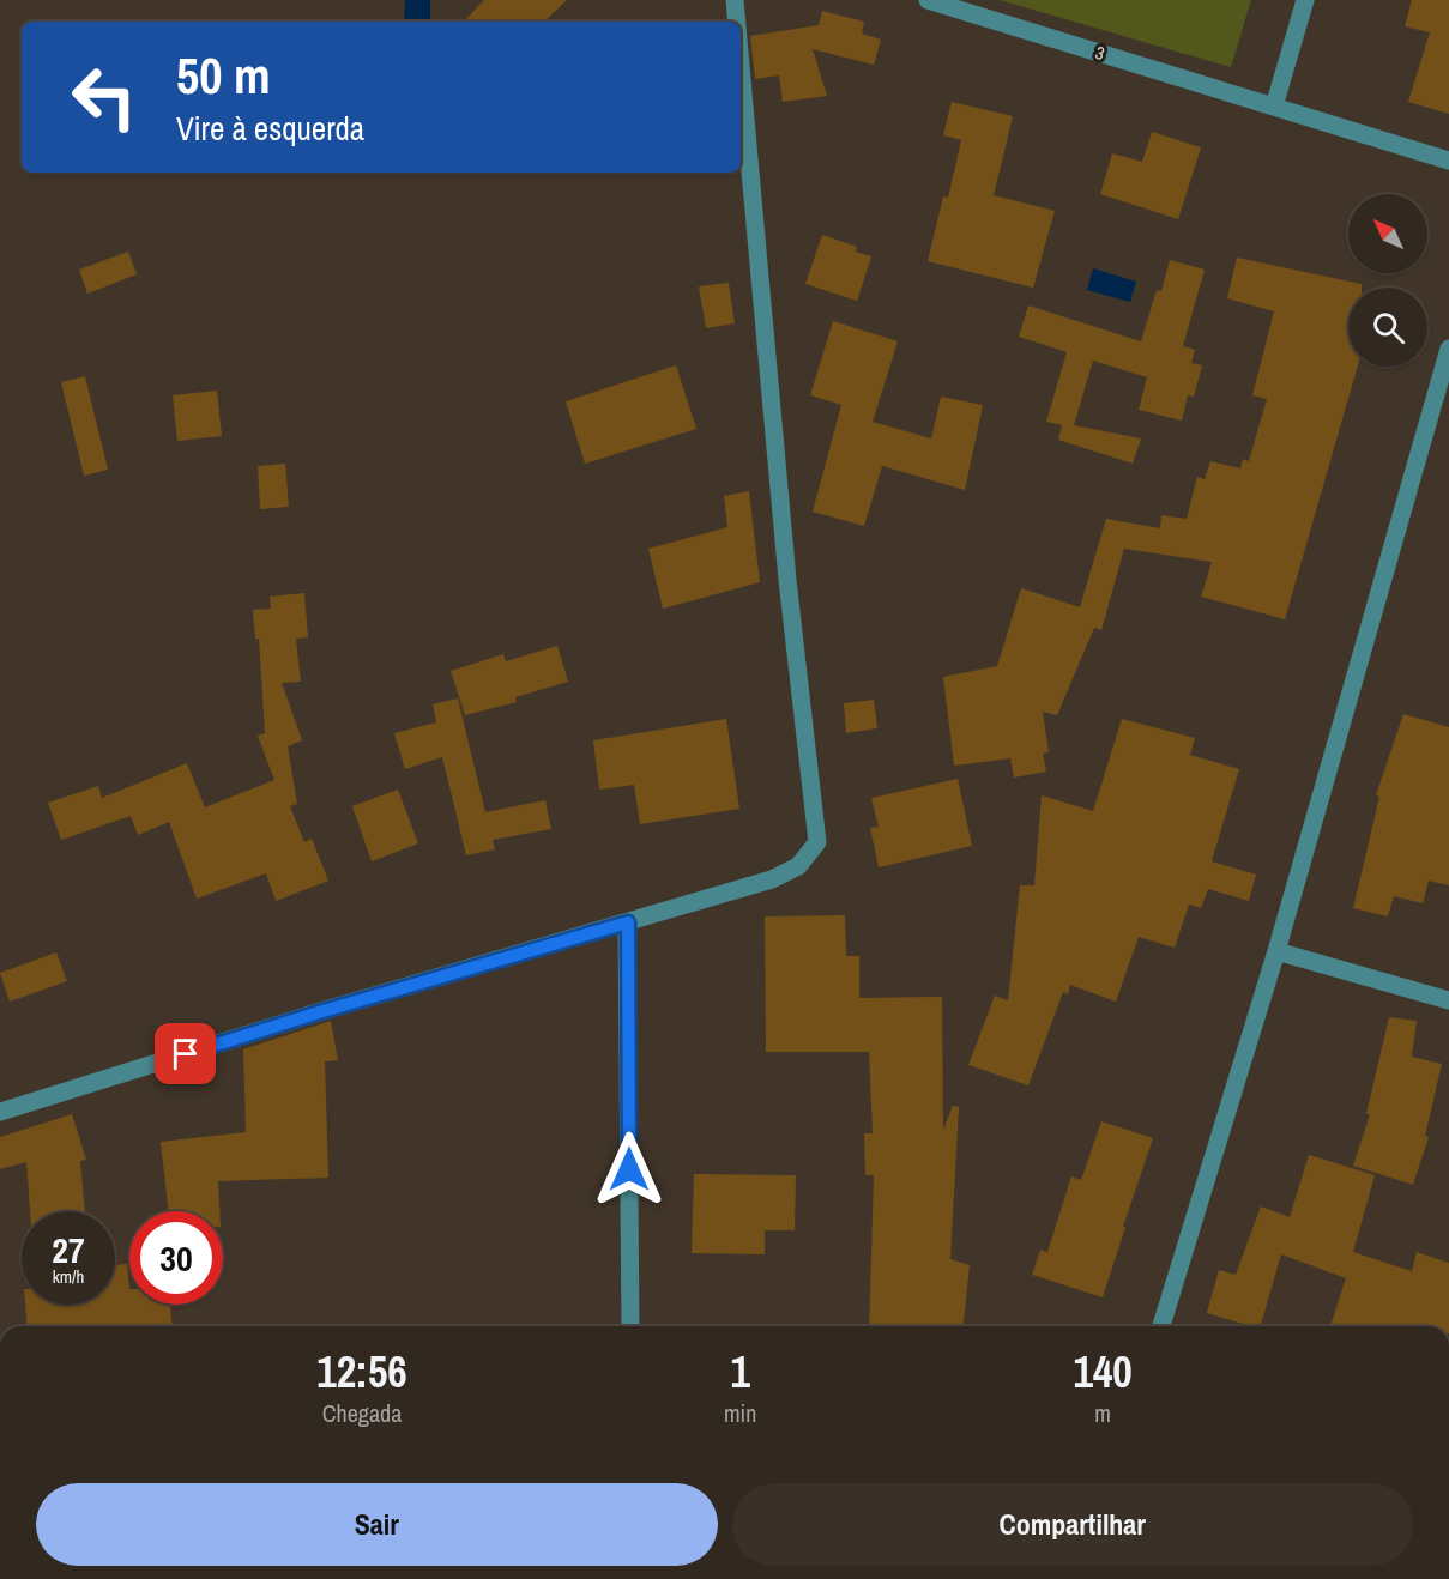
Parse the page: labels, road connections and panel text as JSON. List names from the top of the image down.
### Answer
{
  "streets": {
    "street": ["3"]
  },
  "north": "top left",
  "page": {
    "turn": ["50 m", "Vire à esquerda"],
    "speed": "27 km/h",
    "limit": "30",
    "eta": [
      "12:56",
      "Chegada",
      "1",
      "min",
      "140",
      "m"
    ],
    "buttons": ["Sair", "Compartilhar"]
  }
}
